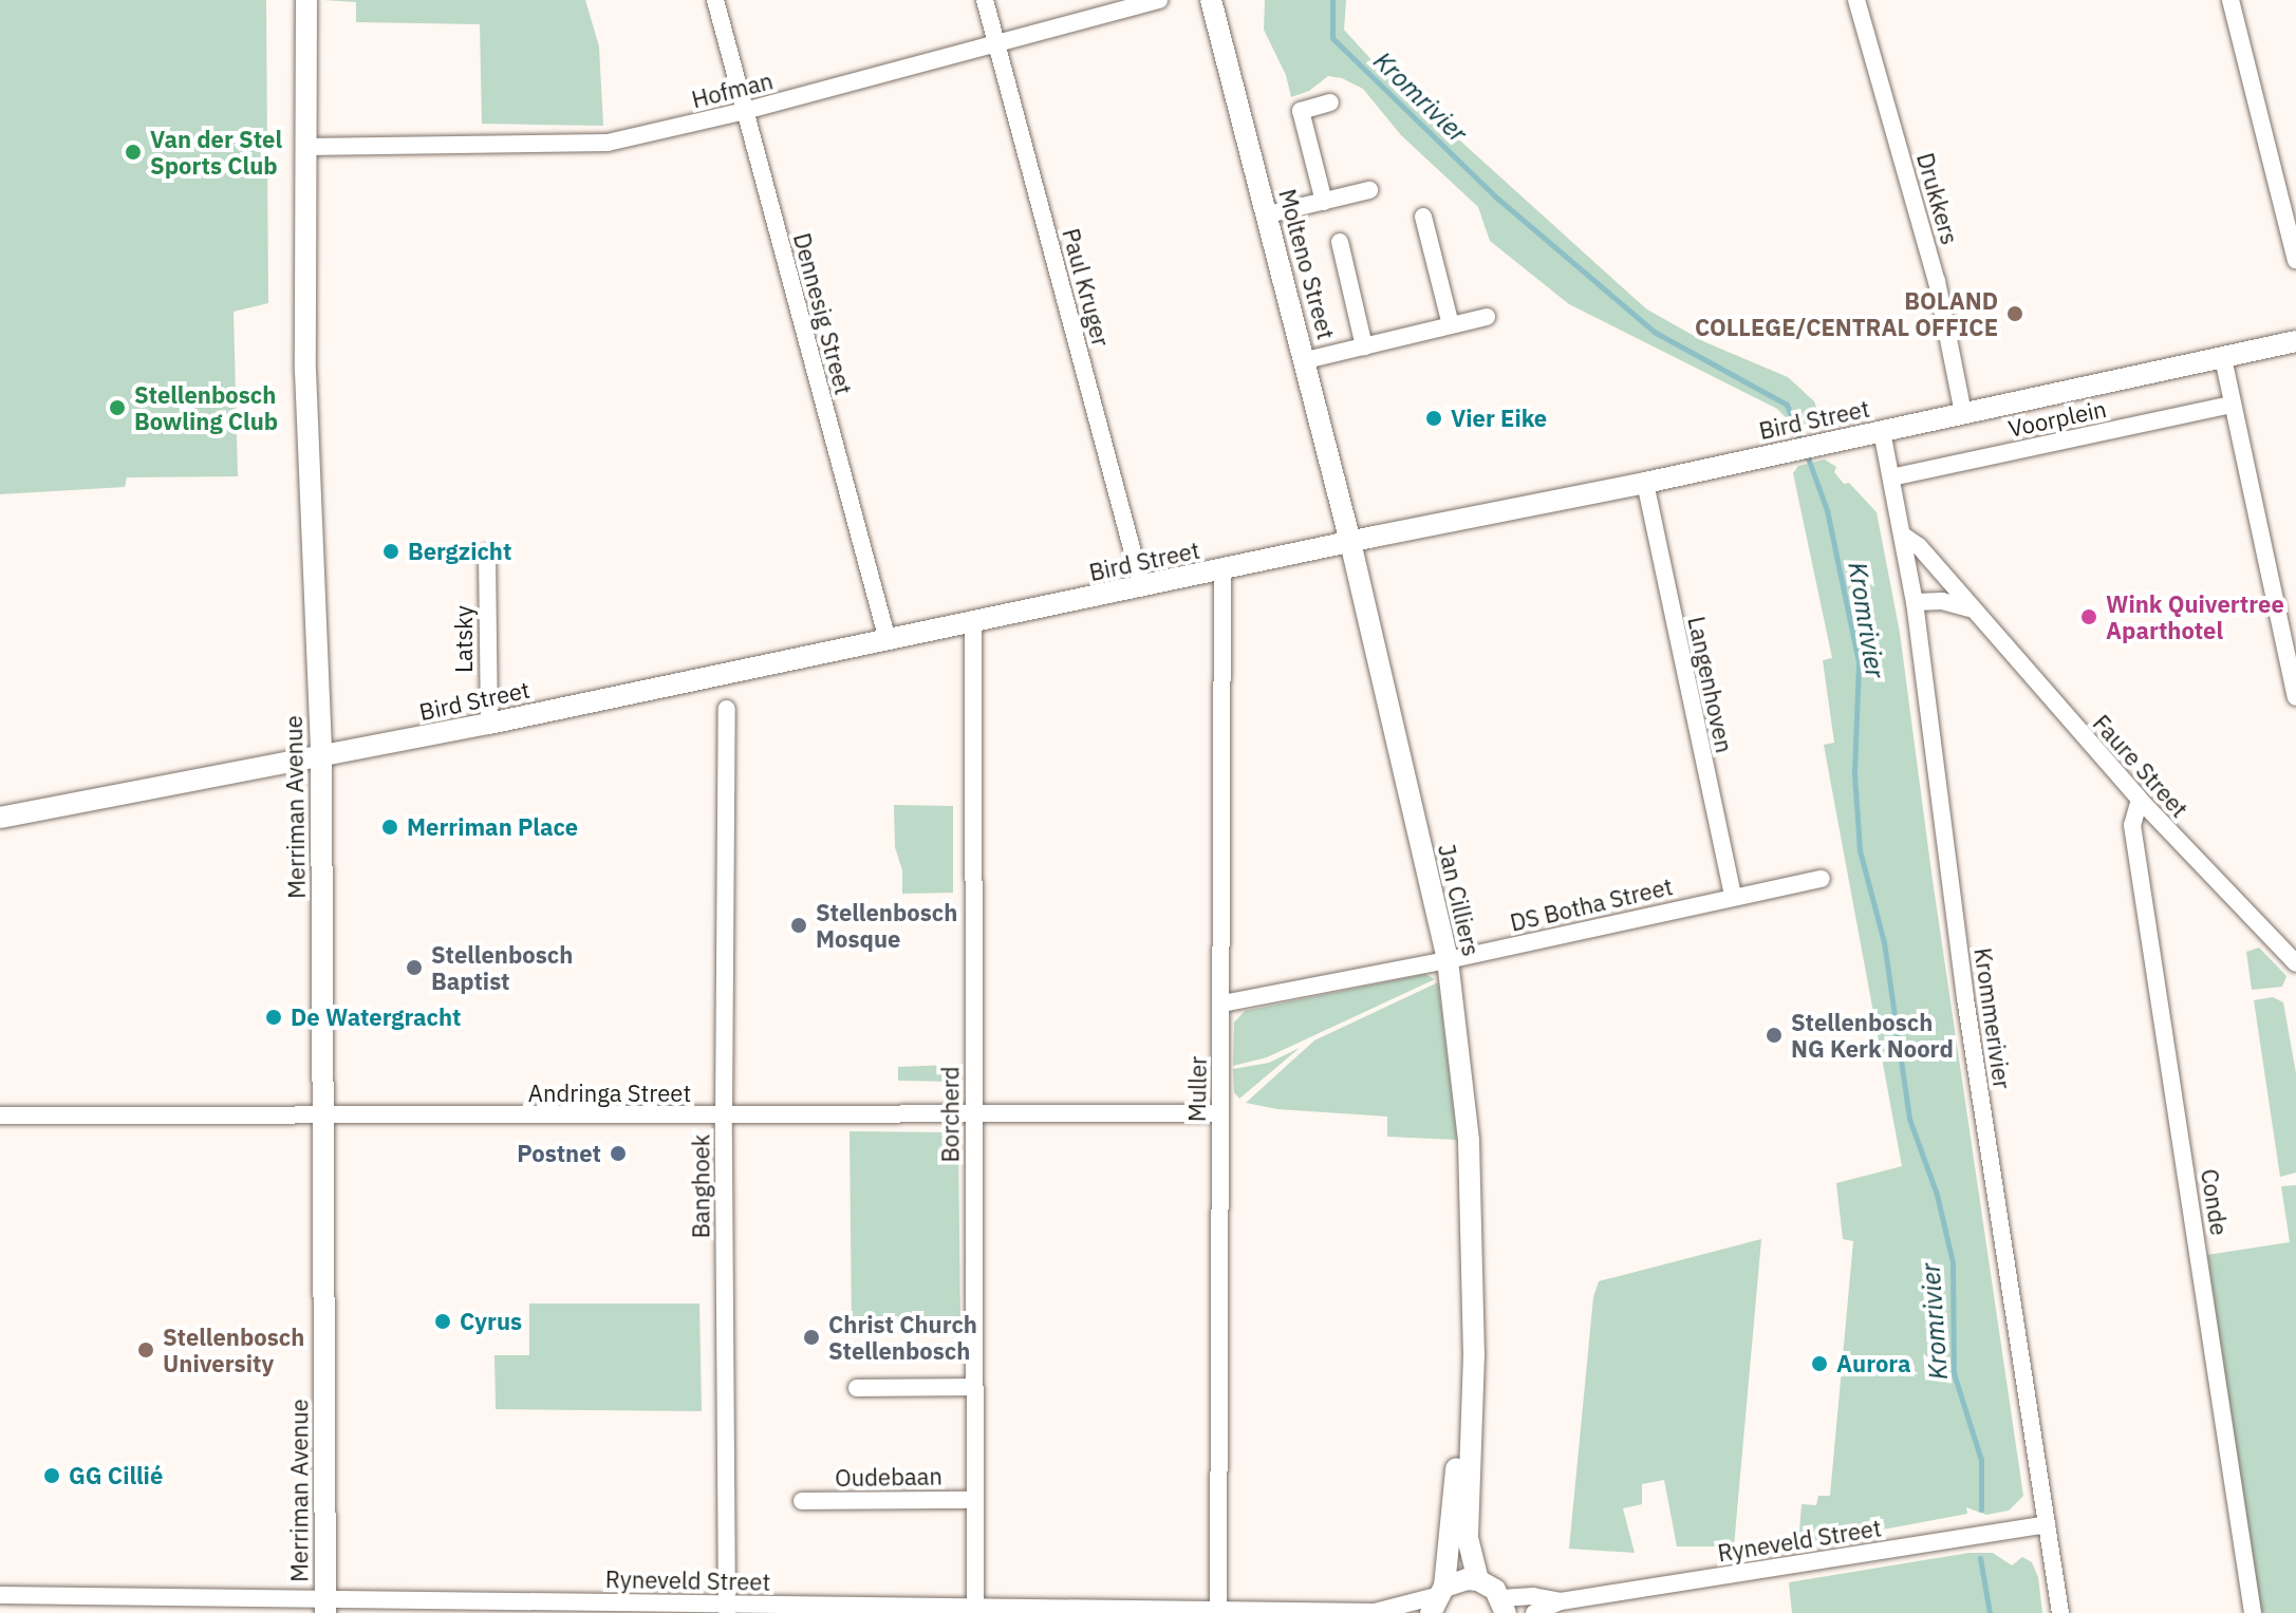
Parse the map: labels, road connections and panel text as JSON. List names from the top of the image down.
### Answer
{
  "streets": {
    "street": [
      "Hofman",
      "Drukkers",
      "Molteno Street",
      "Paul Kruger",
      "Dennesig Street",
      "Voorplein",
      "Bird Street",
      "Latsky",
      "Langenhoven",
      "Faure Street",
      "Merriman Avenue",
      "Jan Cilliers",
      "DS Botha Street",
      "Krommerivier",
      "Muller",
      "Andringa Street",
      "Borcherd",
      "Banghoek",
      "Conde",
      "Oudebaan",
      "Ryneveld Street"
    ]
  },
  "crossings": [
    ["Hofman", "Paul Kruger"],
    ["Hofman", "Dennesig Street"],
    ["Hofman", "Merriman Avenue"],
    ["Drukkers", "Bird Street"],
    ["Molteno Street", "Bird Street"],
    ["Molteno Street", "Jan Cilliers"],
    ["Paul Kruger", "Bird Street"],
    ["Dennesig Street", "Bird Street"],
    ["Voorplein", "Krommerivier"],
    ["Bird Street", "Latsky"],
    ["Bird Street", "Langenhoven"],
    ["Bird Street", "Merriman Avenue"],
    ["Bird Street", "Jan Cilliers"],
    ["Bird Street", "Krommerivier"],
    ["Bird Street", "Muller"],
    ["Bird Street", "Borcherd"],
    ["Langenhoven", "DS Botha Street"],
    ["Faure Street", "Krommerivier"],
    ["Faure Street", "Conde"],
    ["Merriman Avenue", "Andringa Street"],
    ["Merriman Avenue", "Ryneveld Street"],
    ["Jan Cilliers", "DS Botha Street"],
    ["Jan Cilliers", "Ryneveld Street"],
    ["DS Botha Street", "Muller"],
    ["Krommerivier", "Ryneveld Street"],
    ["Muller", "Andringa Street"],
    ["Muller", "Ryneveld Street"],
    ["Andringa Street", "Borcherd"],
    ["Andringa Street", "Banghoek"],
    ["Borcherd", "Oudebaan"],
    ["Borcherd", "Ryneveld Street"],
    ["Banghoek", "Ryneveld Street"]
  ],
  "water": ["Kromrivier"],
  "places": [
    "Van der Stel Sports Club",
    "BOLAND COLLEGE/CENTRAL OFFICE",
    "Stellenbosch Bowling Club",
    "Vier Eike",
    "Bergzicht",
    "Wink Quivertree Aparthotel",
    "Merriman Place",
    "Stellenbosch Mosque",
    "Stellenbosch Baptist",
    "De Watergracht",
    "Stellenbosch NG Kerk Noord",
    "Postnet",
    "Cyrus",
    "Christ Church Stellenbosch",
    "Stellenbosch University",
    "Aurora",
    "GG Cillié"
  ]
}
